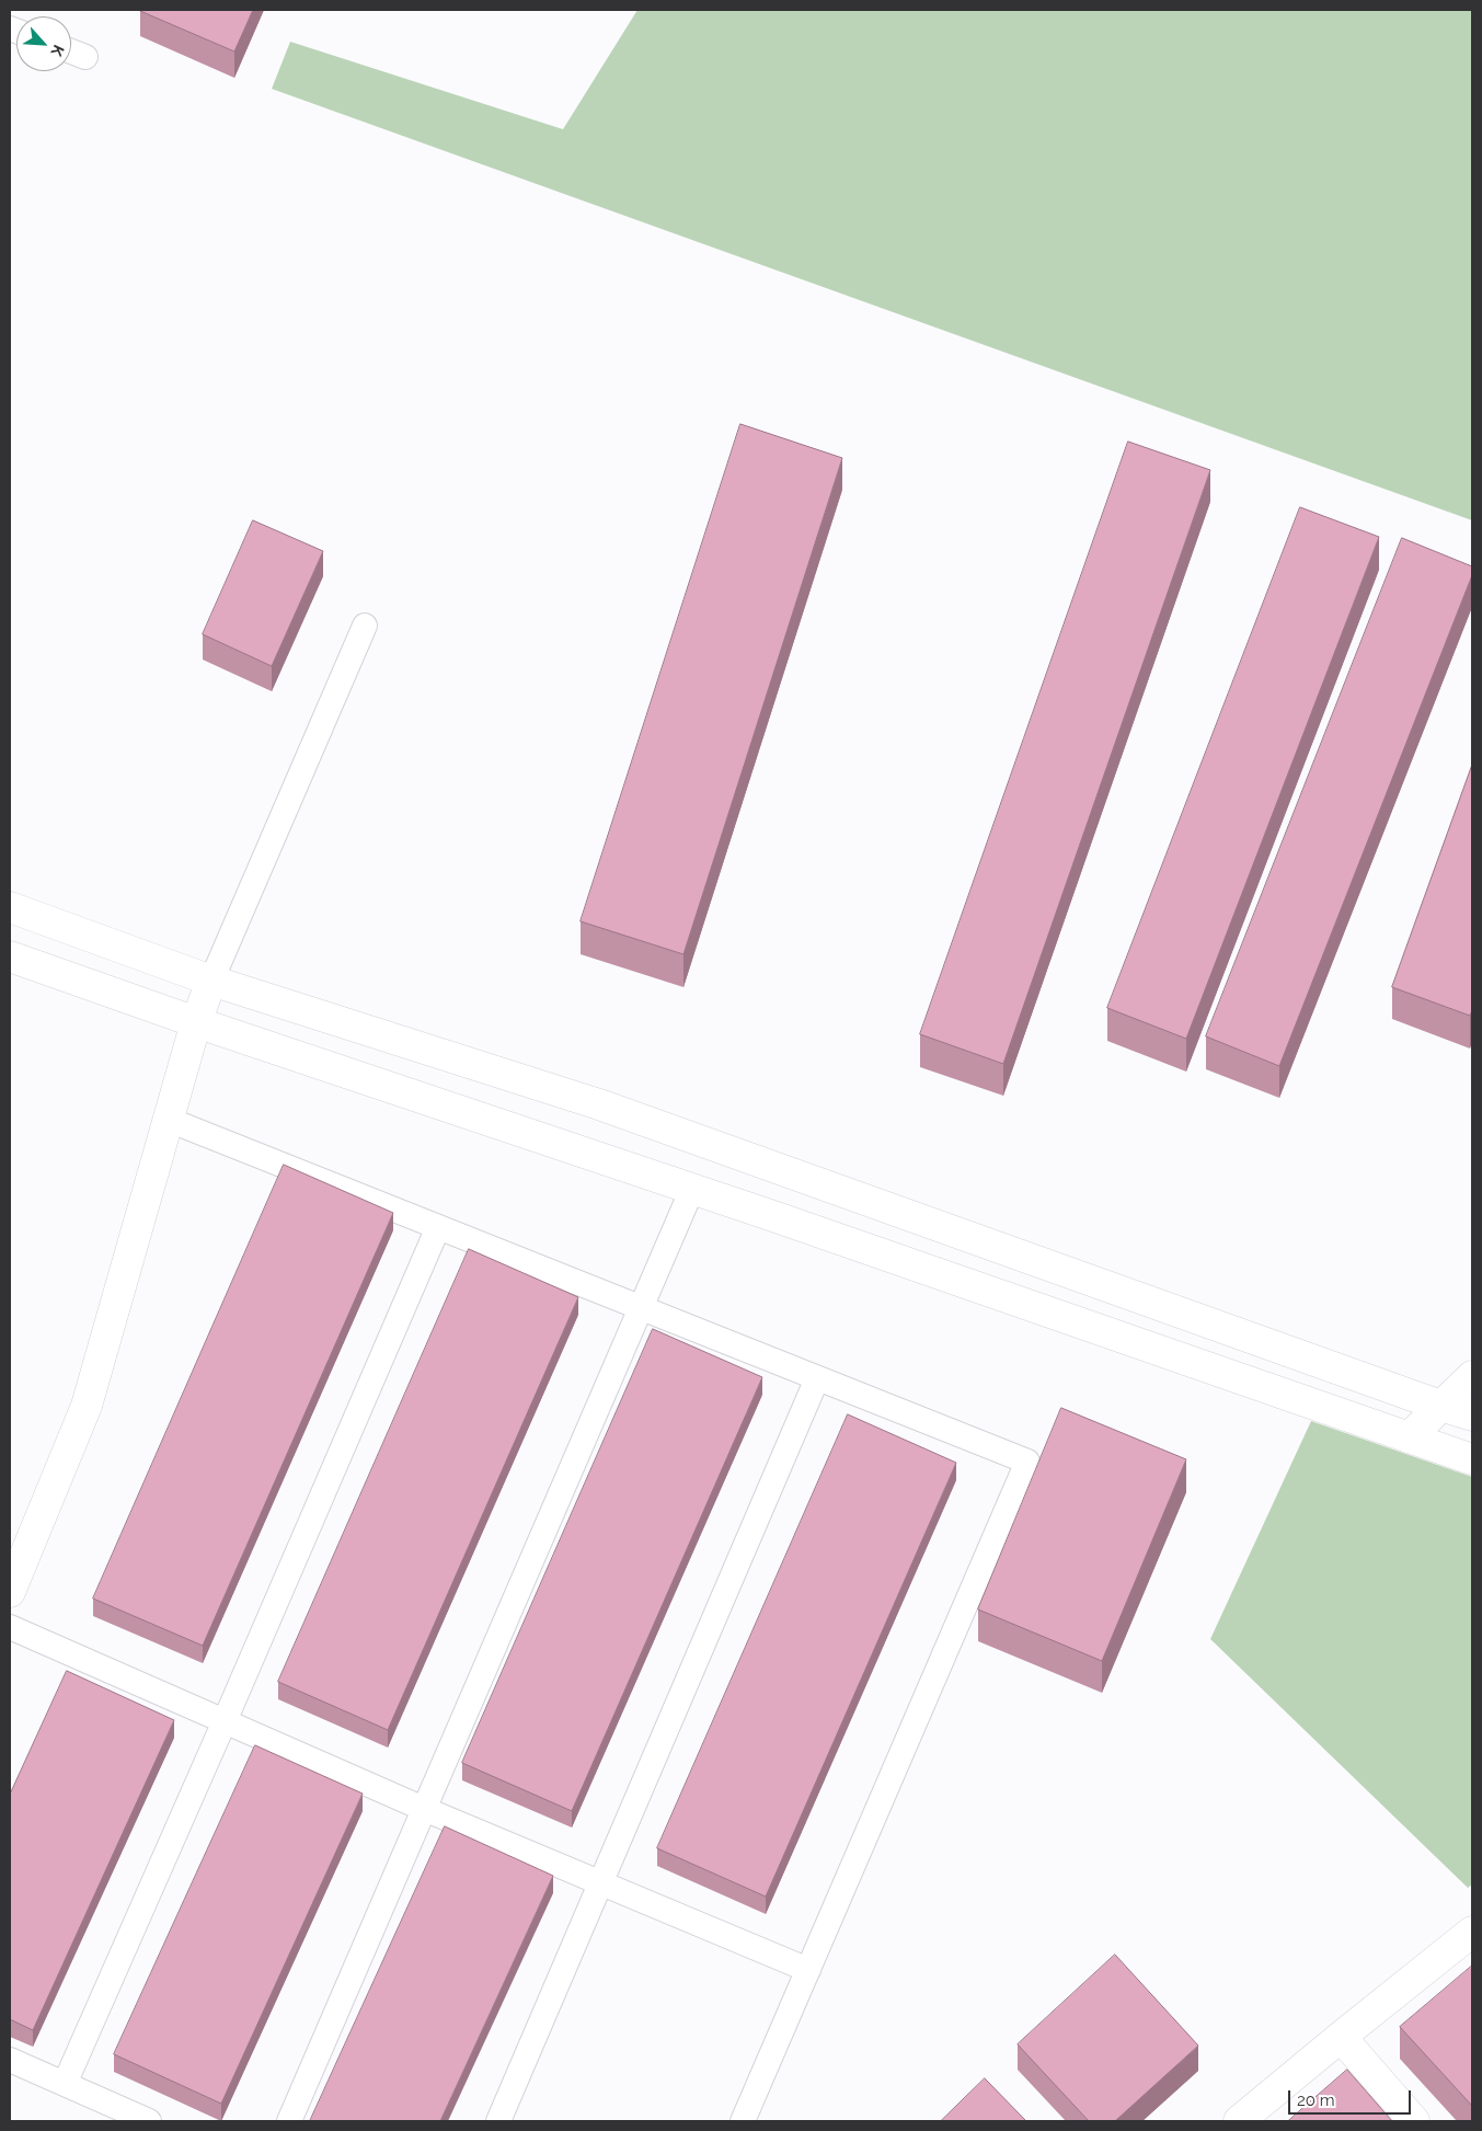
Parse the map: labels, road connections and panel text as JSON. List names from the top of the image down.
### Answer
{
  "scale_bar": "20 m",
  "north": "bottom right"
}
